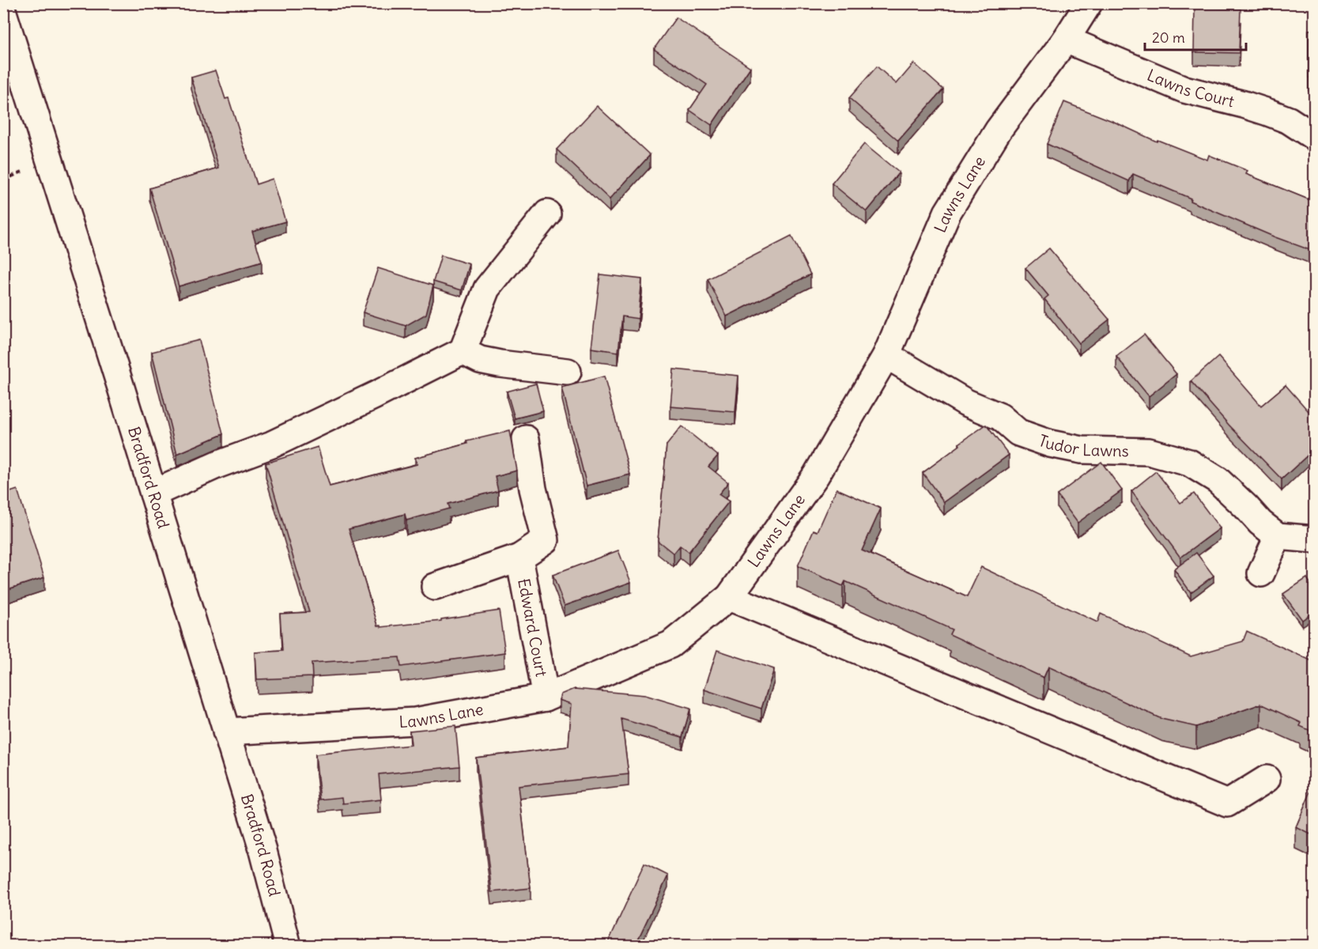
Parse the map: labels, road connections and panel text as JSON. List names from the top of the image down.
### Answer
{
  "streets": {
    "street": [
      "Lawns Court",
      "Lawns Lane",
      "Tudor Lawns",
      "Bradford Road",
      "Edward Court"
    ]
  },
  "crossings": [
    ["Lawns Court", "Lawns Lane"],
    ["Lawns Lane", "Tudor Lawns"],
    ["Lawns Lane", "Bradford Road"],
    ["Lawns Lane", "Edward Court"]
  ],
  "scale_bar": "20 m"
}
